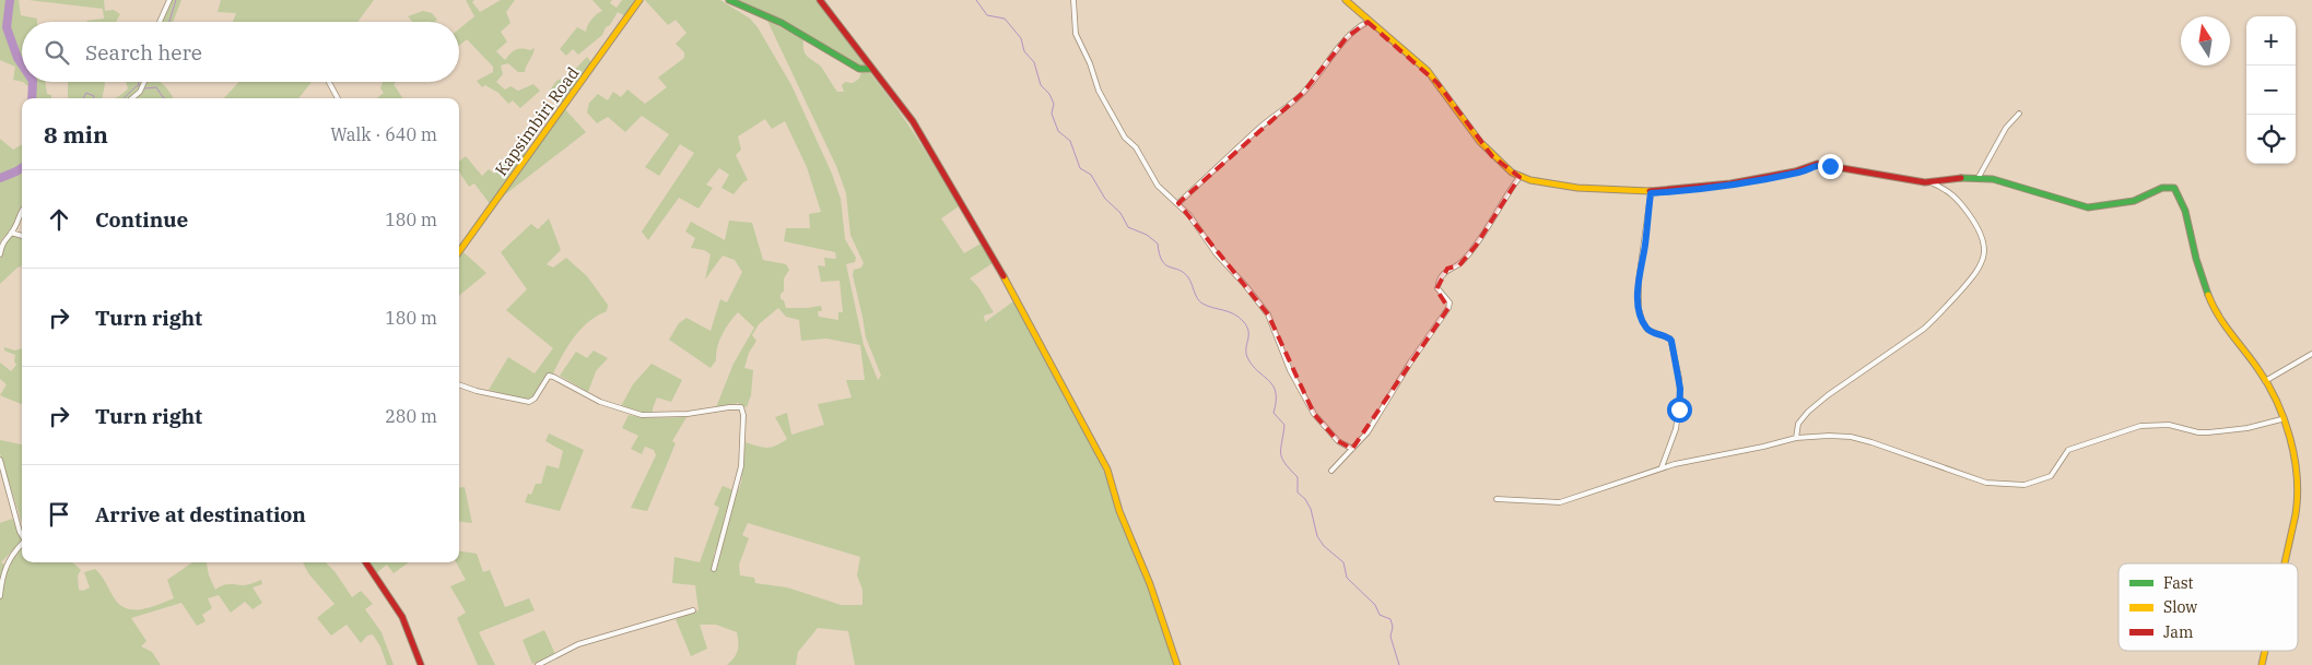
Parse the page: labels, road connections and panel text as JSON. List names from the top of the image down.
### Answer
{
  "streets": {
    "street": ["Kapsimbiri Road"]
  },
  "legend": ["Fast", "Slow", "Jam"],
  "north": "top",
  "page": {
    "map_buttons": ["+", "−"],
    "search": "Search here",
    "heading": ["8 min", "Walk · 640 m"],
    "list": [
      ["Continue", "180 m"],
      ["Turn right", "180 m"],
      ["Turn right", "280 m"],
      "Arrive at destination"
    ]
  }
}
